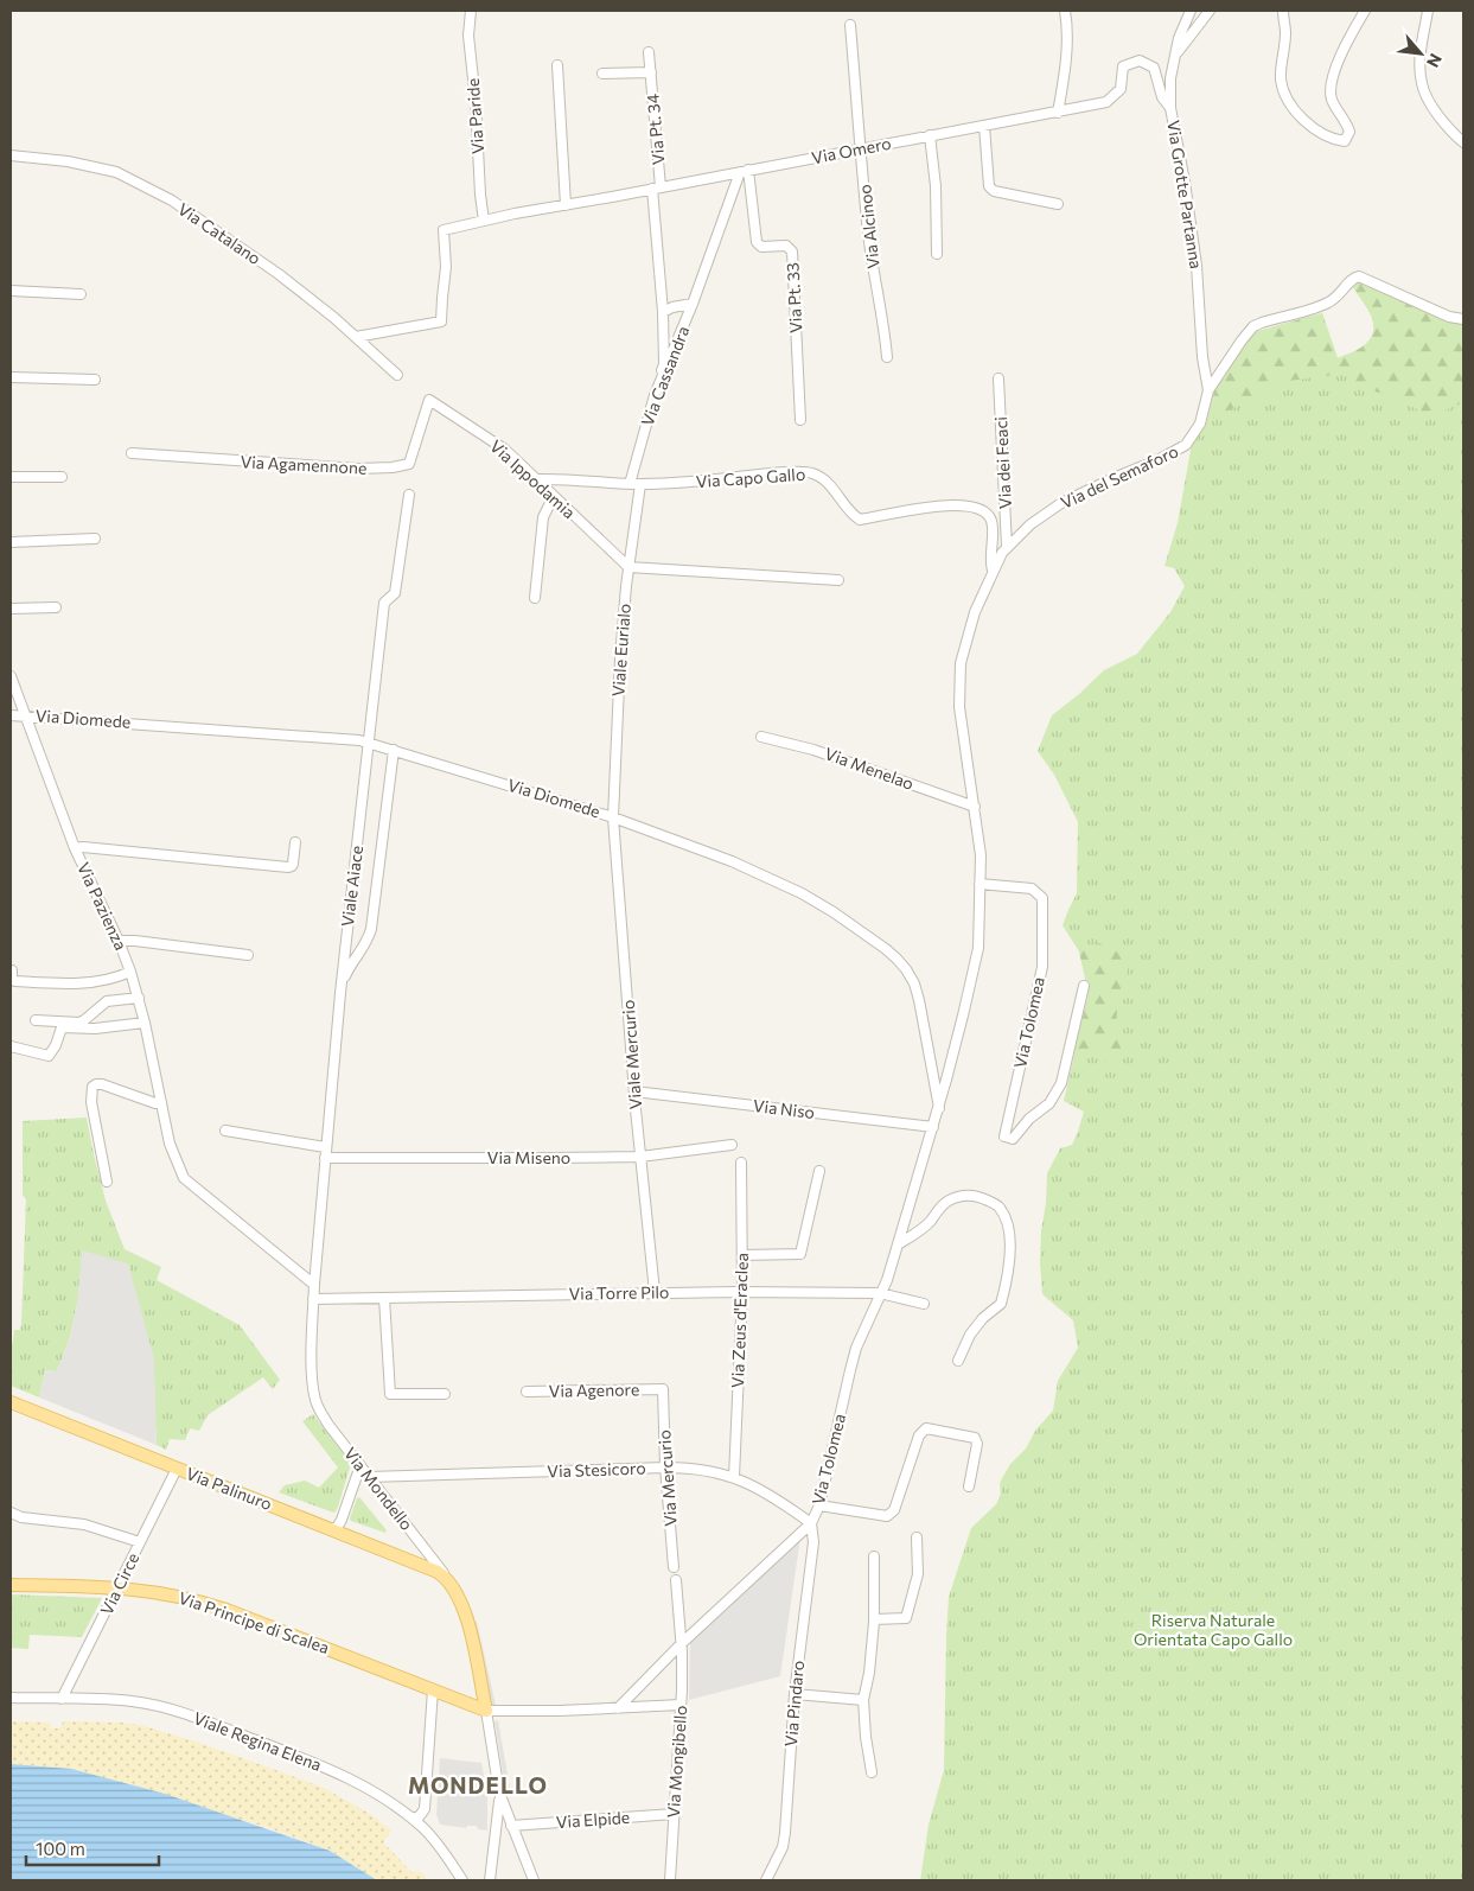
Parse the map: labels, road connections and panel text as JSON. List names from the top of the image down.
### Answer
{
  "streets": {
    "main road": ["Via Palinuro", "Via Mondello", "Via Principe di Scalea"],
    "street": [
      "Via Paride",
      "Via Pt. 34",
      "Via Omero",
      "Via Grotte Partanna",
      "Via Alcinoo",
      "Via Catalano",
      "Via Pt. 33",
      "Via Cassandra",
      "Via dei Feaci",
      "Via Agamennone",
      "Via del Semaforo",
      "Via Capo Gallo",
      "Via Ippodamia",
      "Viale Eurialo",
      "Via Diomede",
      "Via Menelao",
      "Viale Aiace",
      "Via Pazienza",
      "Via Tolomea",
      "Viale Mercurio",
      "Via Niso",
      "Via Miseno",
      "Via Torre Pilo",
      "Via Zeus d'Eraclea",
      "Via Agenore",
      "Via Stesicoro",
      "Via Mercurio",
      "Via Circe",
      "Via Pindaro",
      "Viale Regina Elena",
      "Via Mongibello",
      "Via Elpide"
    ]
  },
  "crossings": [
    ["Via Paride", "Via Omero"],
    ["Via Pt. 34", "Via Omero"],
    ["Via Pt. 34", "Via Cassandra"],
    ["Via Omero", "Via Grotte Partanna"],
    ["Via Omero", "Via Alcinoo"],
    ["Via Omero", "Via Catalano"],
    ["Via Omero", "Via Pt. 33"],
    ["Via Omero", "Via Cassandra"],
    ["Via Grotte Partanna", "Via del Semaforo"],
    ["Via Cassandra", "Via Capo Gallo"],
    ["Via dei Feaci", "Via del Semaforo"],
    ["Via Agamennone", "Via Ippodamia"],
    ["Via del Semaforo", "Via Capo Gallo"],
    ["Via del Semaforo", "Via Tolomea"],
    ["Via Capo Gallo", "Via Ippodamia"],
    ["Via Capo Gallo", "Viale Eurialo"],
    ["Via Capo Gallo", "Via Tolomea"],
    ["Via Ippodamia", "Viale Eurialo"],
    ["Viale Eurialo", "Via Diomede"],
    ["Viale Eurialo", "Viale Mercurio"],
    ["Via Diomede", "Viale Aiace"],
    ["Via Diomede", "Via Pazienza"],
    ["Via Diomede", "Via Tolomea"],
    ["Via Diomede", "Viale Mercurio"],
    ["Via Menelao", "Via Tolomea"],
    ["Viale Aiace", "Via Pazienza"],
    ["Viale Aiace", "Via Miseno"],
    ["Viale Aiace", "Via Mondello"],
    ["Via Pazienza", "Via Mondello"],
    ["Via Tolomea", "Via Niso"],
    ["Via Tolomea", "Via Torre Pilo"],
    ["Via Tolomea", "Via Stesicoro"],
    ["Via Tolomea", "Via Pindaro"],
    ["Via Tolomea", "Via Mongibello"],
    ["Viale Mercurio", "Via Niso"],
    ["Viale Mercurio", "Via Miseno"],
    ["Viale Mercurio", "Via Torre Pilo"],
    ["Via Torre Pilo", "Via Zeus d'Eraclea"],
    ["Via Torre Pilo", "Via Mondello"],
    ["Via Zeus d'Eraclea", "Via Stesicoro"],
    ["Via Agenore", "Via Mercurio"],
    ["Via Stesicoro", "Via Mercurio"],
    ["Via Stesicoro", "Via Mondello"],
    ["Via Stesicoro", "Via Pindaro"],
    ["Via Palinuro", "Via Mondello"],
    ["Via Palinuro", "Via Circe"],
    ["Via Mondello", "Via Principe di Scalea"],
    ["Via Mondello", "Via Elpide"],
    ["Via Circe", "Via Principe di Scalea"],
    ["Via Circe", "Viale Regina Elena"],
    ["Via Mongibello", "Via Elpide"]
  ],
  "districts": ["MONDELLO"],
  "parks": ["Riserva Naturale Orientata Capo Gallo"],
  "scale_bar": "100 m",
  "north": "bottom right"
}
